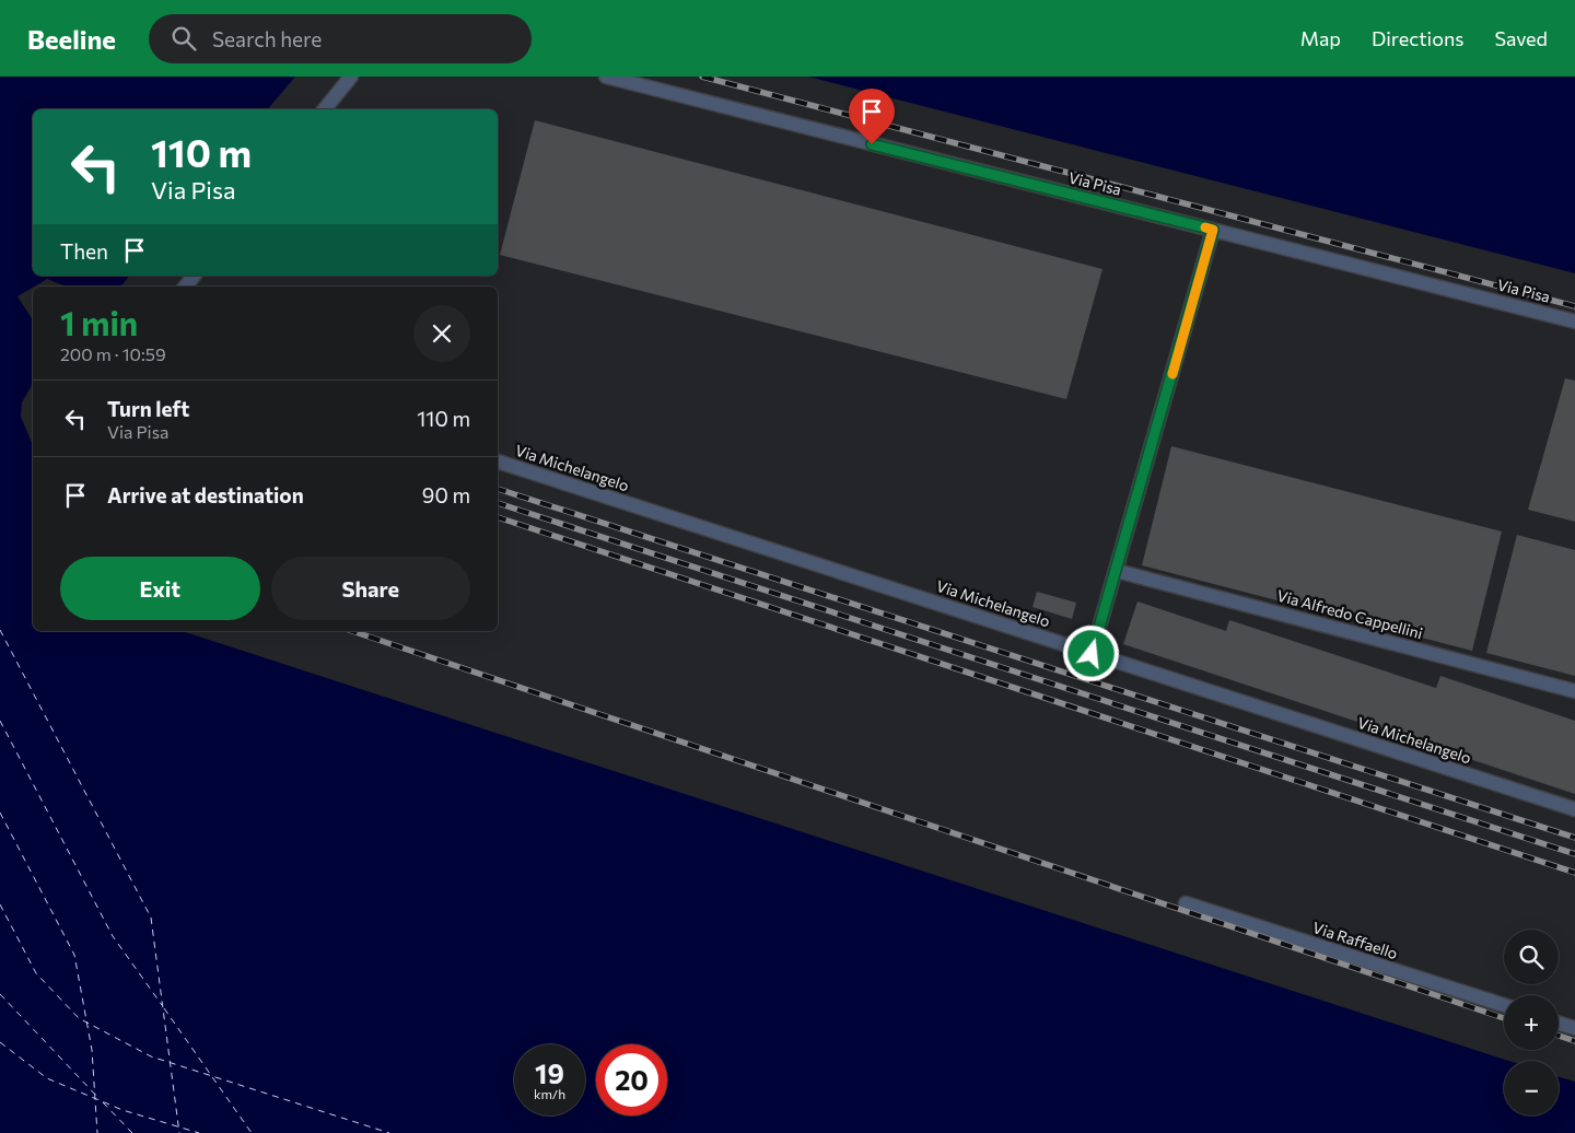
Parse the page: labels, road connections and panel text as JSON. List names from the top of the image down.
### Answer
{
  "streets": {
    "lane": [
      "Via Pisa",
      "Via Michelangelo",
      "Via Alfredo Cappellini",
      "Via Raffaello"
    ]
  },
  "page": {
    "header": "Beeline",
    "search": "Search here",
    "nav": ["Map", "Directions", "Saved"],
    "turn": ["110 m", "Via Pisa"],
    "then": "Then",
    "heading": ["1 min", "200 m · 10:59"],
    "list": [
      {
        "name": "Turn left",
        "note": "Via Pisa",
        "value": "110 m"
      },
      {
        "name": "Arrive at destination",
        "value": "90 m"
      }
    ],
    "buttons": ["Exit", "Share"],
    "map_buttons": ["+", "−"],
    "speed": "19 km/h",
    "limit": "20"
  }
}
